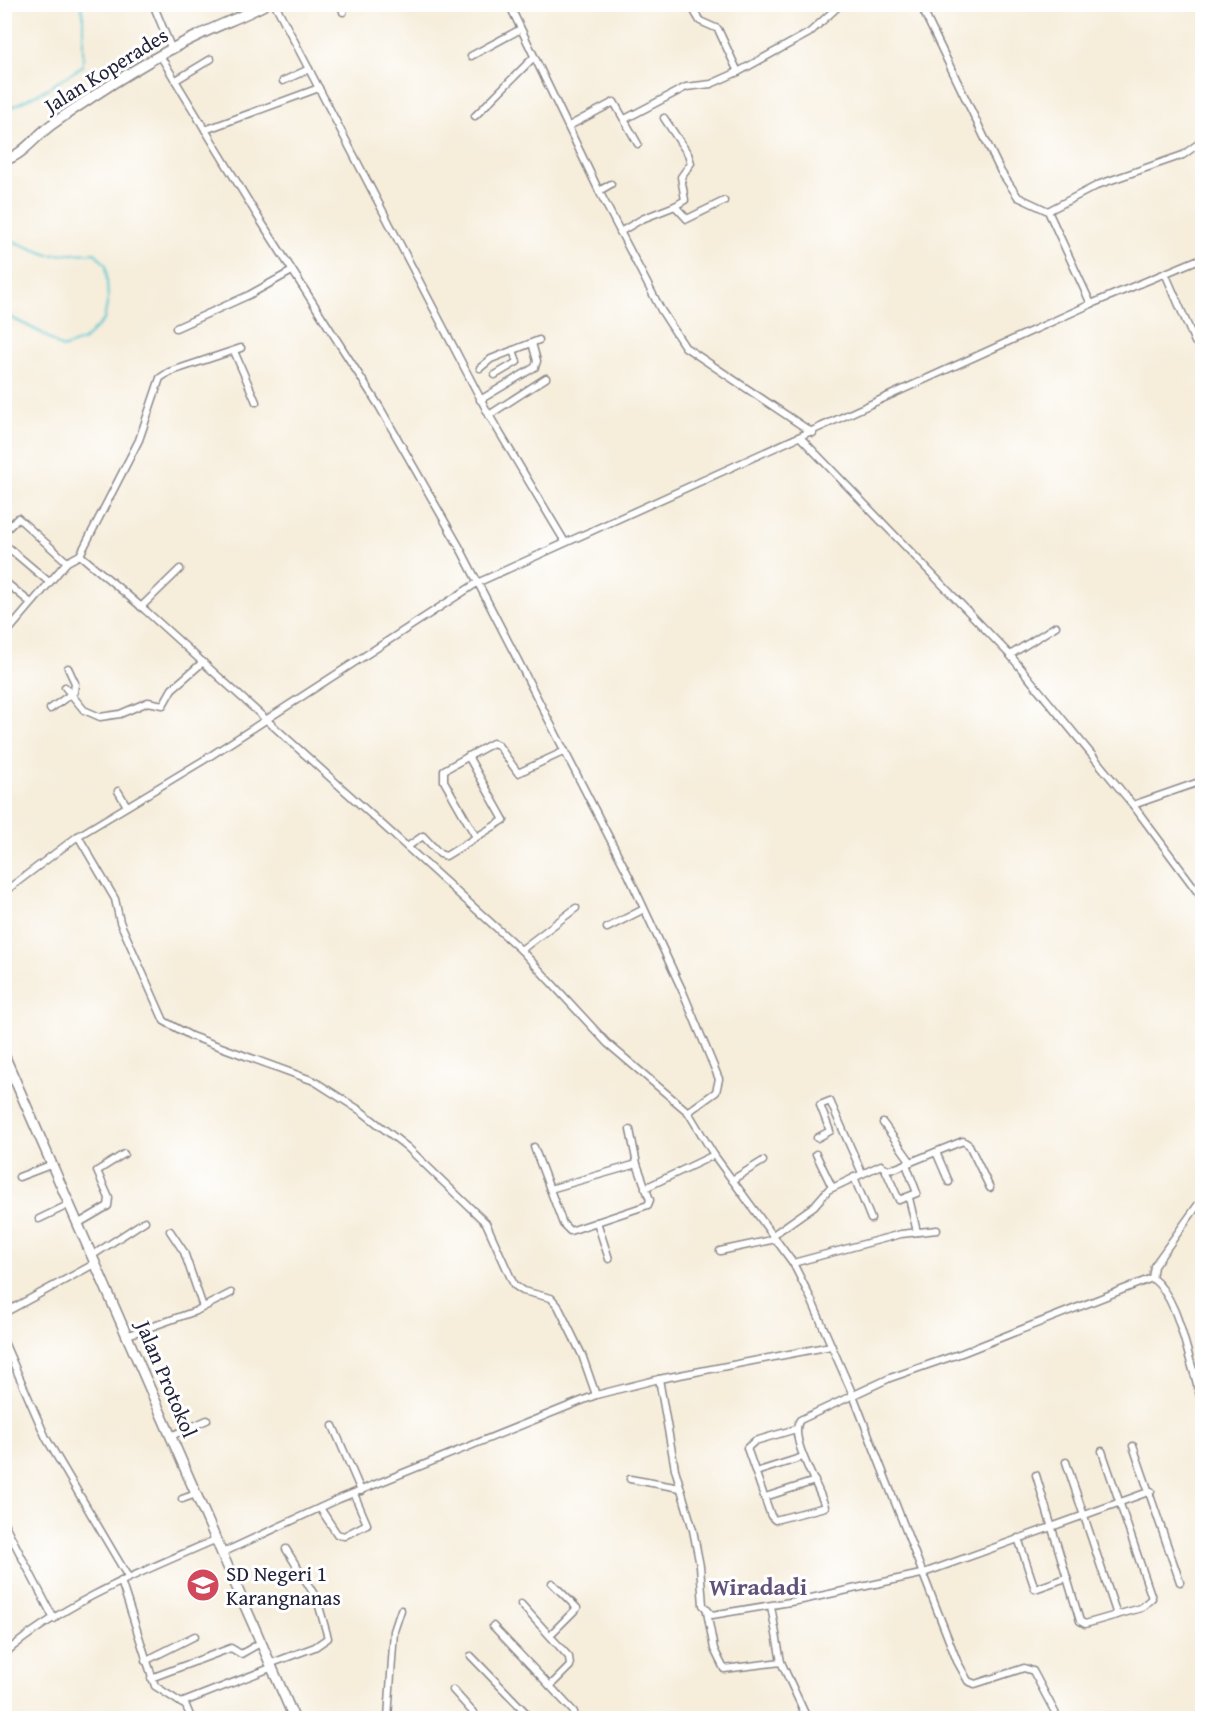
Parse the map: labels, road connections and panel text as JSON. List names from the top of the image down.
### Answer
{
  "streets": {
    "street": ["Jalan Koperades", "Jalan Protokol"]
  },
  "districts": ["Wiradadi"],
  "places": {
    "school or university": ["SD Negeri 1 Karangnanas"]
  }
}
